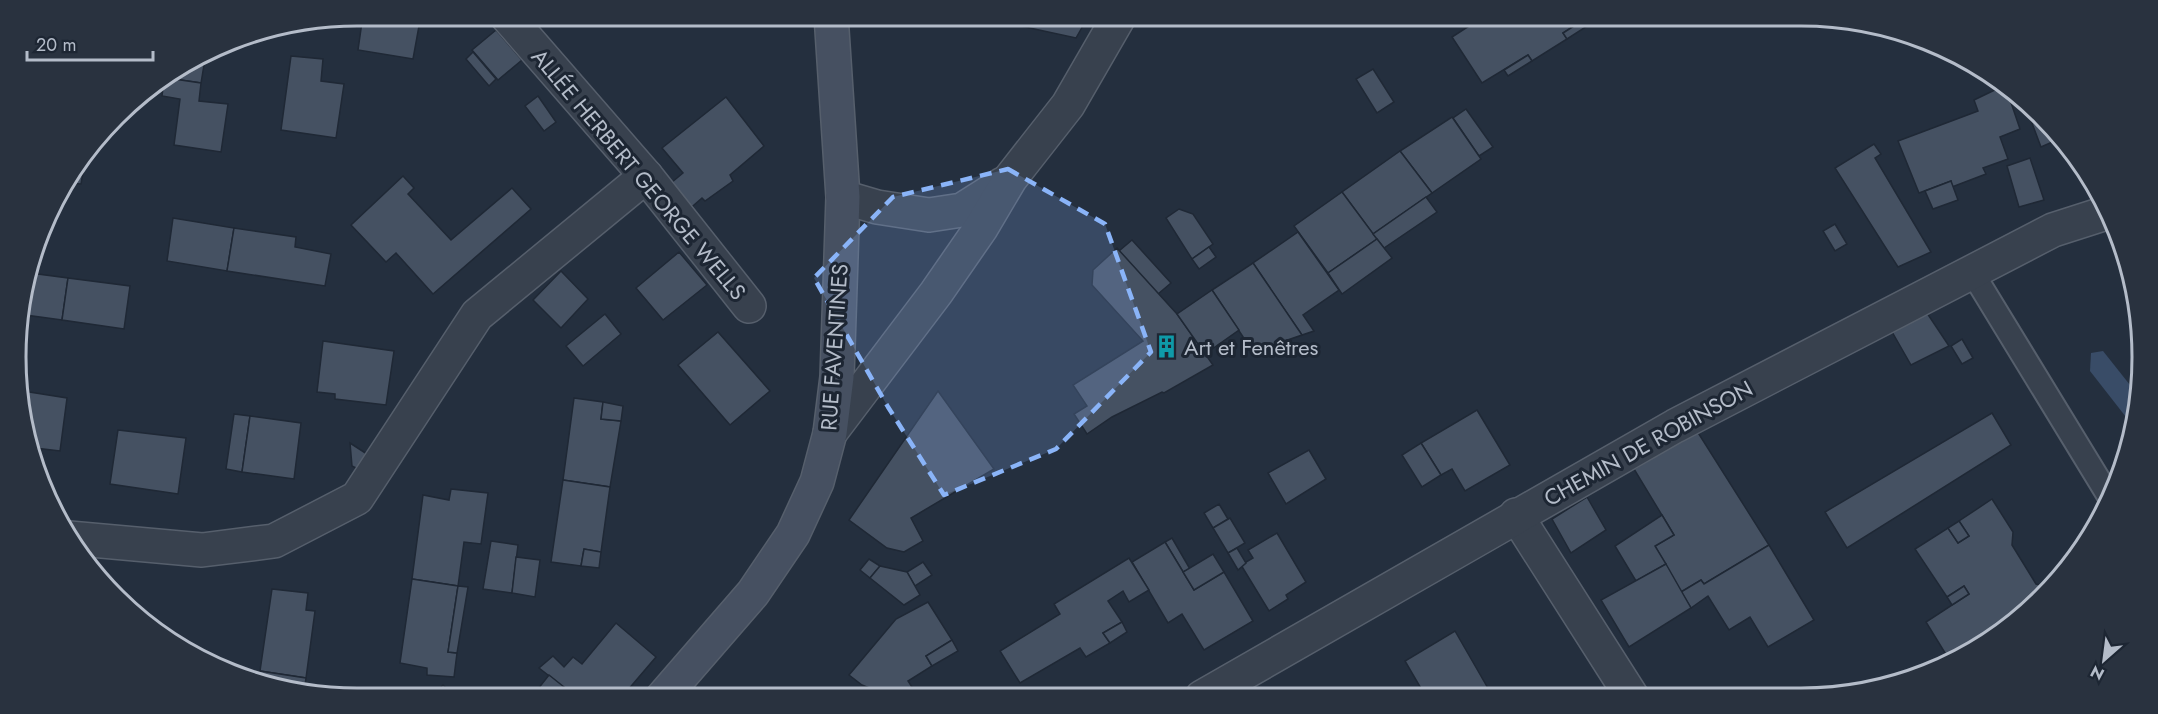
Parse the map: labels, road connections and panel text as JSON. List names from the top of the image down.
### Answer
{
  "streets": {
    "main road": ["RUE FAVENTINES"],
    "street": ["ALLÉE HERBERT GEORGE WELLS", "CHEMIN DE ROBINSON"]
  },
  "places": {
    "building": ["Art et Fenêtres"]
  },
  "scale_bar": "20 m",
  "north": "bottom left"
}
